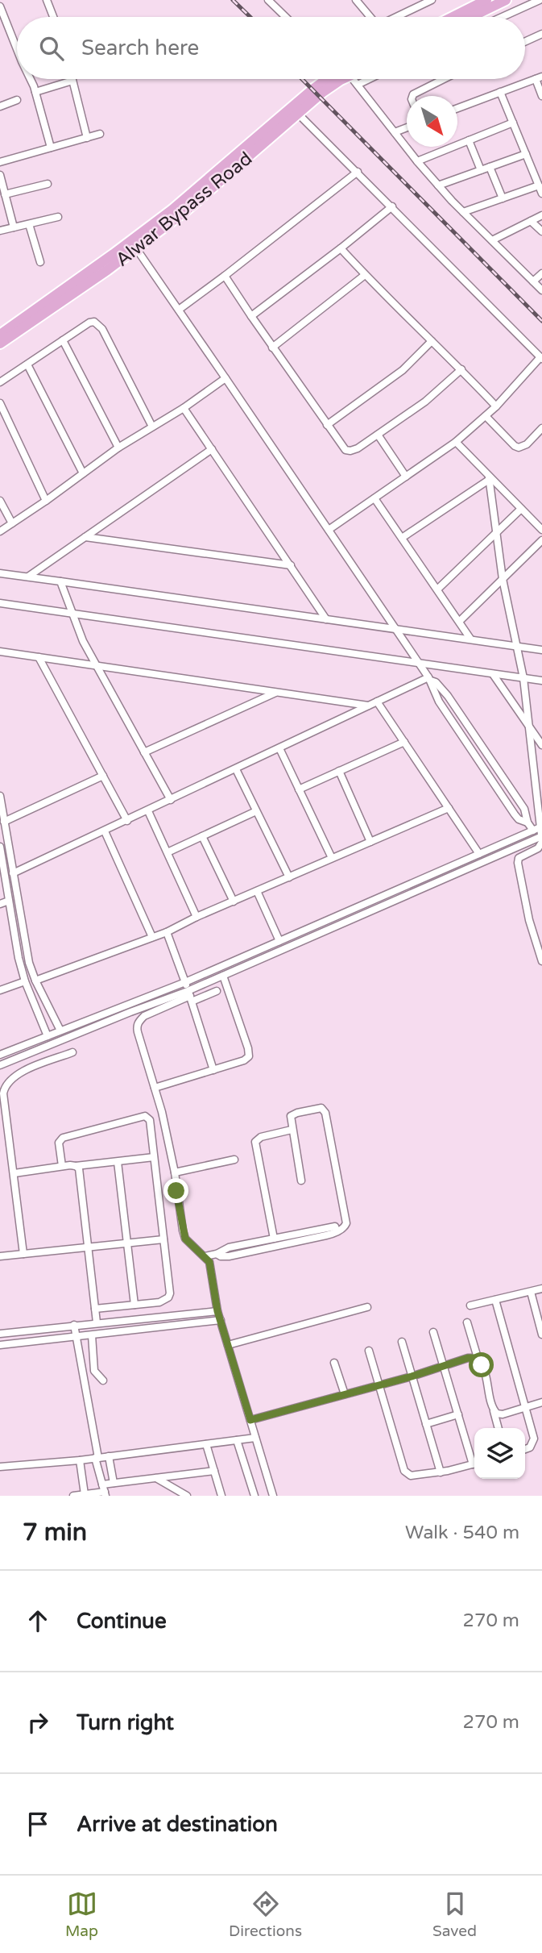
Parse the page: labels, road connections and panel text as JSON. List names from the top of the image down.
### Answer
{
  "streets": {
    "main road": ["Alwar Bypass Road"]
  },
  "north": "bottom right",
  "page": {
    "search": "Search here",
    "heading": ["7 min", "Walk · 540 m"],
    "list": [
      ["Continue", "270 m"],
      ["Turn right", "270 m"],
      "Arrive at destination"
    ],
    "nav": ["Map", "Directions", "Saved"]
  }
}
